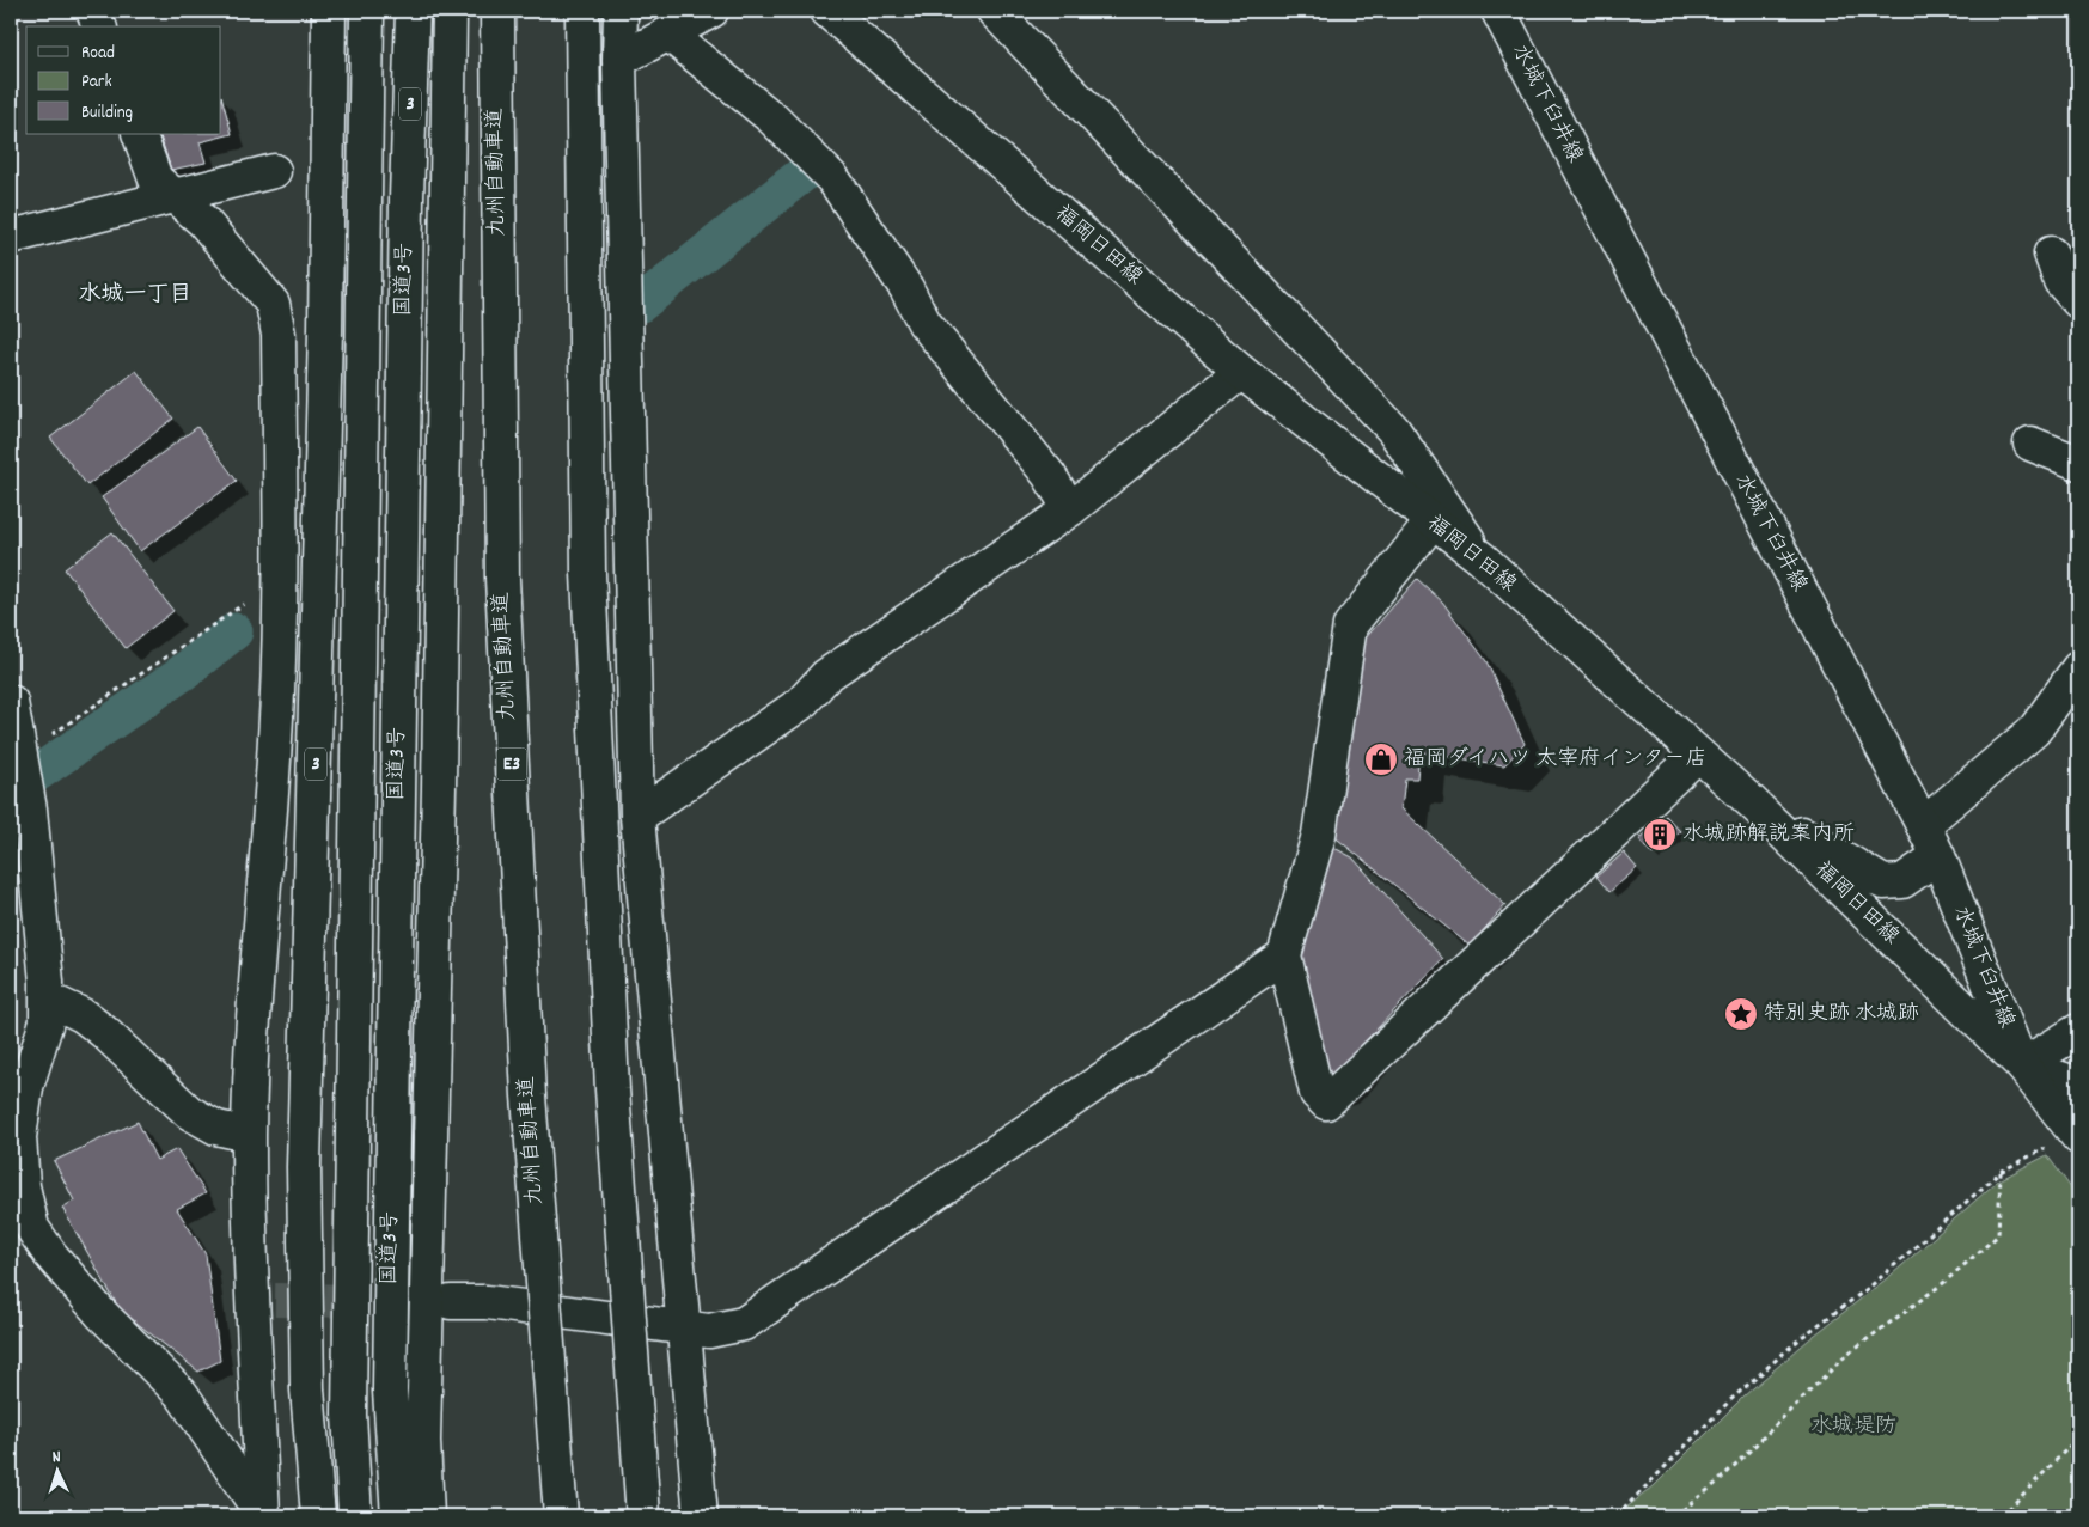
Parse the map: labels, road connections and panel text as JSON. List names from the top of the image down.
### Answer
{
  "streets": {
    "main road": [
      "3",
      "水城下臼井線",
      "九州自動車道",
      "福岡日田線",
      "国道3号",
      "E3"
    ]
  },
  "crossings": [
    ["水城下臼井線", "福岡日田線"]
  ],
  "districts": ["水城一丁目"],
  "parks": ["水城堤防"],
  "places": {
    "shop": ["福岡ダイハツ 太宰府インタ－店"],
    "building": ["水城跡解説案内所"],
    "place": ["特別史跡 水城跡"]
  },
  "legend": ["Road", "Park", "Building"],
  "north": "top"
}
